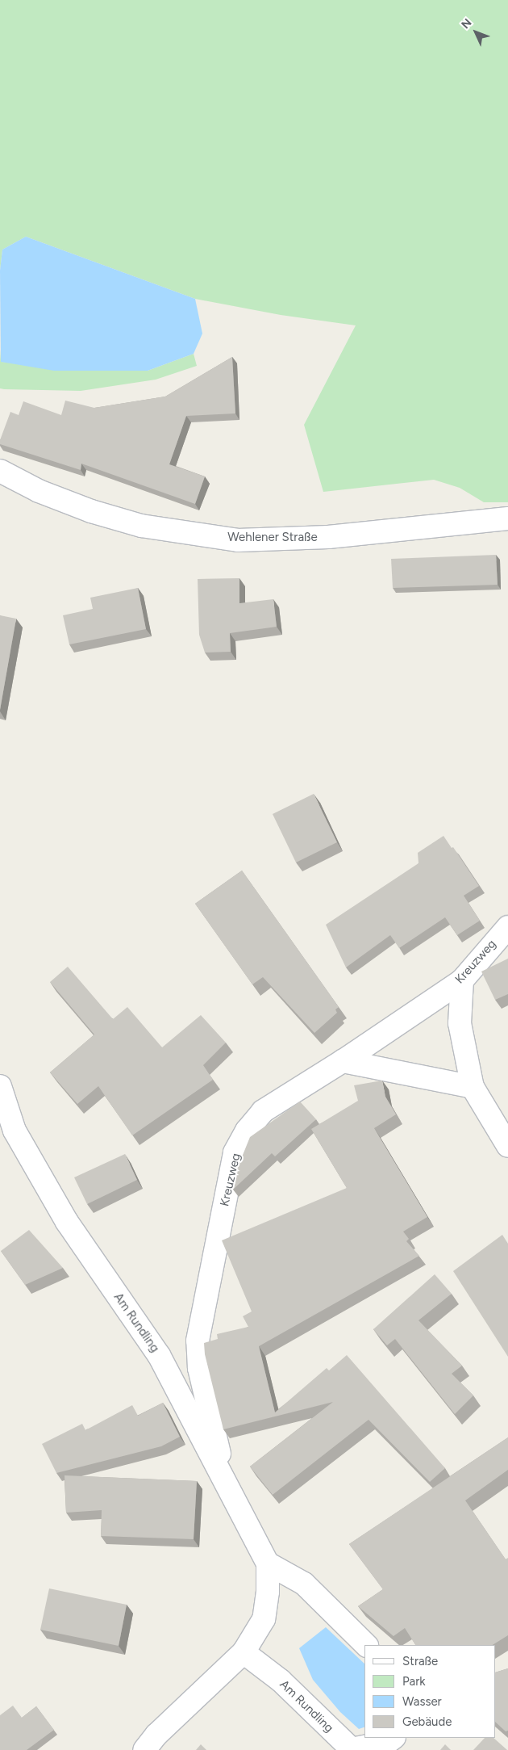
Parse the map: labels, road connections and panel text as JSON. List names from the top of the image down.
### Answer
{
  "streets": {
    "street": ["Wehlener Straße", "Kreuzweg", "Am Rundling"]
  },
  "crossings": [
    ["Kreuzweg", "Am Rundling"]
  ],
  "legend": [
    "Straße",
    "Park",
    "Wasser",
    "Gebäude"
  ],
  "north": "top left"
}
